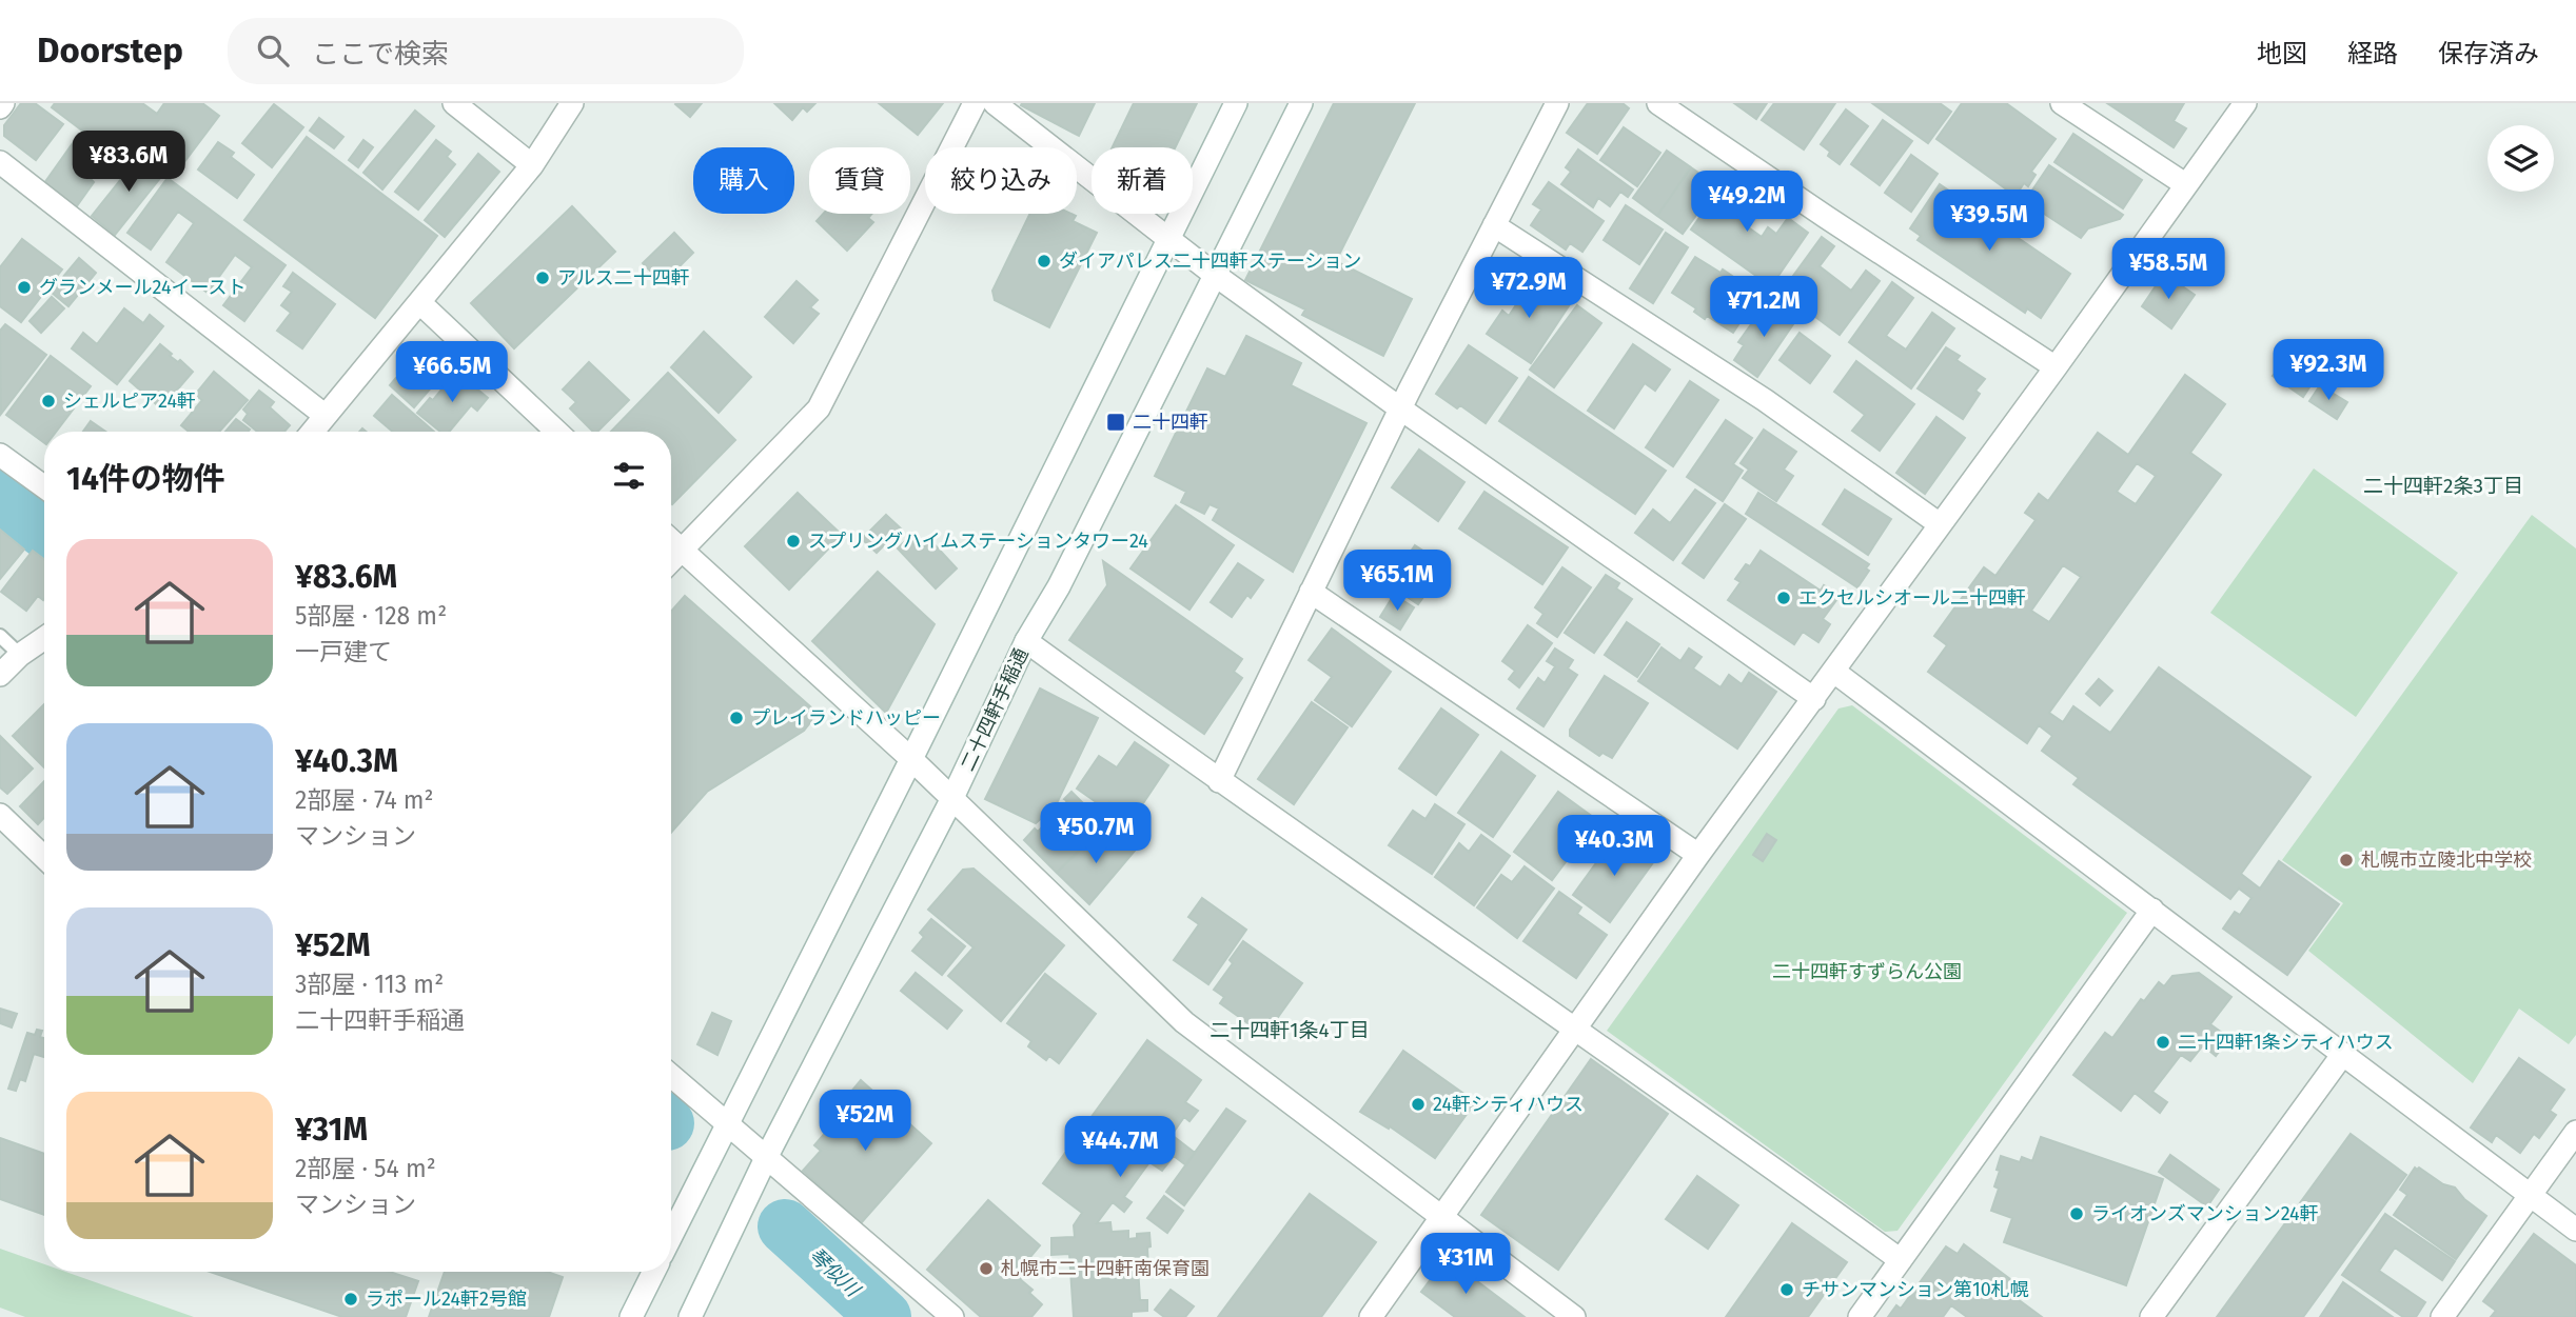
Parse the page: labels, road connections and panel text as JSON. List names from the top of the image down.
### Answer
{
  "streets": {
    "street": ["二十四軒手稲通"]
  },
  "districts": ["二十四軒2条3丁目", "二十四軒1条4丁目"],
  "water": ["琴似川"],
  "parks": ["二十四軒すずらん公園"],
  "places": {
    "other": [
      "ダイアパレス二十四軒ステーション",
      "アルス二十四軒",
      "グランメール24イースト",
      "シェルピア24軒",
      "スプリングハイムステーションタワー24",
      "エクセルシオール二十四軒",
      "プレイランドハッピー",
      "札幌市立陵北中学校",
      "二十四軒1条シティハウス",
      "24軒シティハウス",
      "ライオンズマンション24軒",
      "札幌市二十四軒南保育園",
      "チサンマンション第10札幌",
      "ラポール24軒2号館"
    ],
    "transit": ["二十四軒"]
  },
  "page": {
    "header": "Doorstep",
    "search": "ここで検索",
    "nav": ["地図", "経路", "保存済み"],
    "price": [
      "¥83.6M",
      "¥49.2M",
      "¥39.5M",
      "¥58.5M",
      "¥72.9M",
      "¥71.2M",
      "¥92.3M",
      "¥66.5M",
      "¥65.1M",
      "¥50.7M",
      "¥40.3M",
      "¥52M",
      "¥44.7M",
      "¥31M"
    ],
    "chip": [
      "購入",
      "賃貸",
      "絞り込み",
      "新着"
    ],
    "heading": "14件の物件",
    "list": [
      {
        "name": "¥83.6M",
        "note": "5部屋 · 128 m² · 一戸建て"
      },
      {
        "name": "¥40.3M",
        "note": "2部屋 · 74 m² · マンション"
      },
      {
        "name": "¥52M",
        "note": "3部屋 · 113 m² · 二十四軒手稲通"
      },
      {
        "name": "¥31M",
        "note": "2部屋 · 54 m² · マンション"
      }
    ]
  }
}
